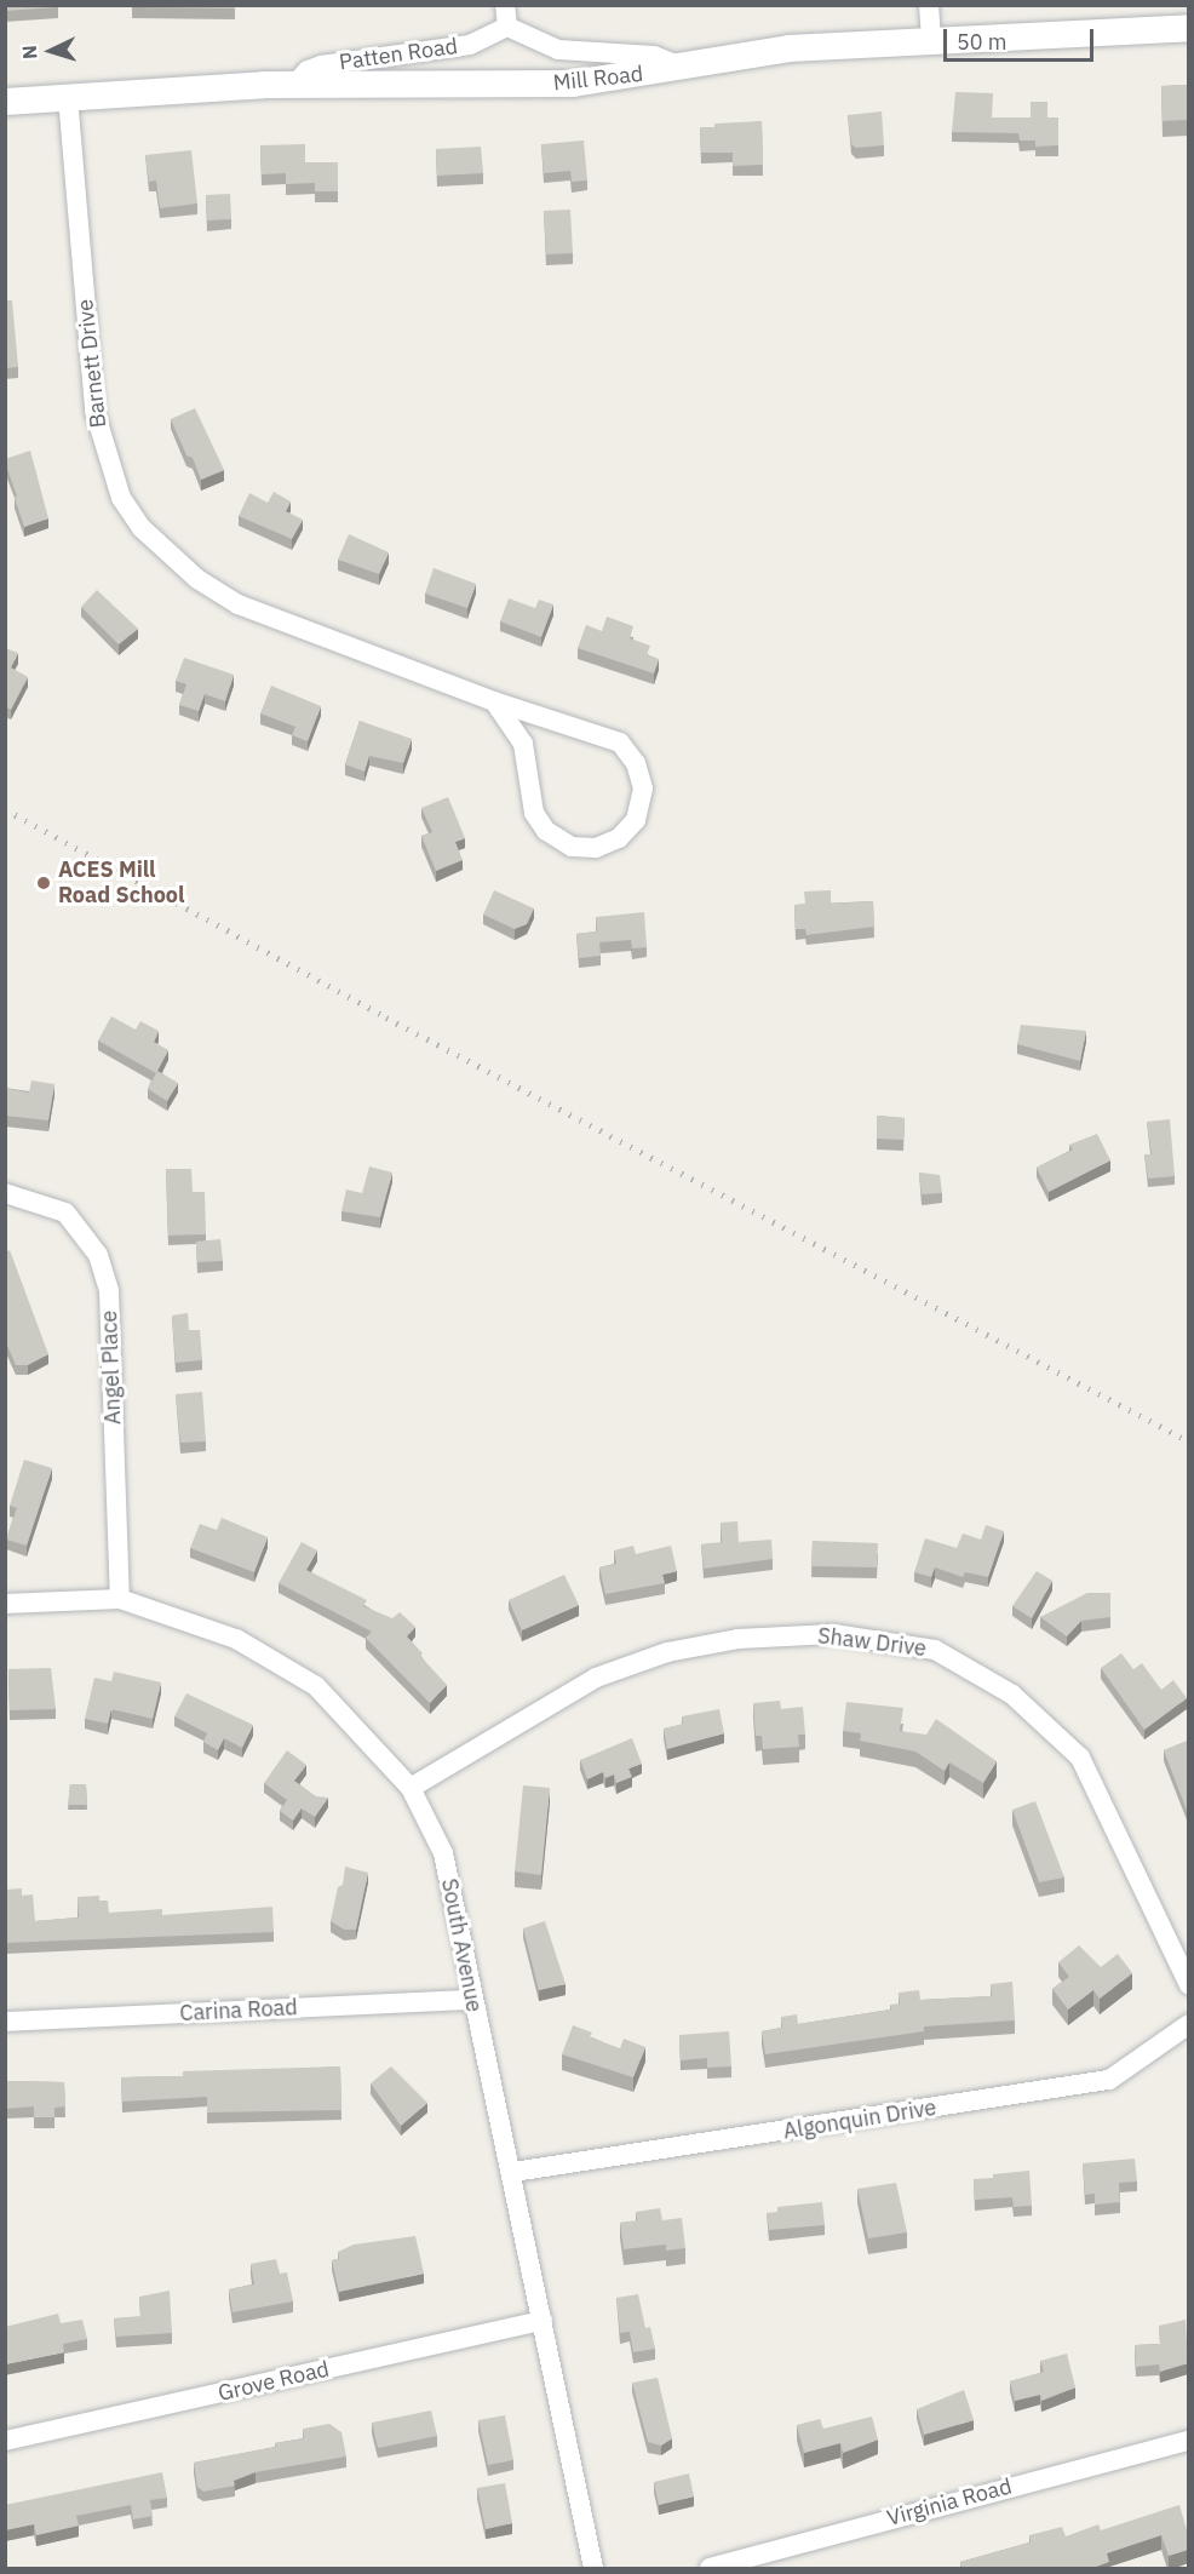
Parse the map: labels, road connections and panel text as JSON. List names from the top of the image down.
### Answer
{
  "streets": {
    "street": [
      "Patten Road",
      "Mill Road",
      "Barnett Drive",
      "Angel Place",
      "Shaw Drive",
      "South Avenue",
      "Carina Road",
      "Algonquin Drive",
      "Grove Road",
      "Virginia Road"
    ]
  },
  "crossings": [
    ["Patten Road", "Mill Road"],
    ["Mill Road", "Barnett Drive"],
    ["Angel Place", "South Avenue"],
    ["Shaw Drive", "South Avenue"],
    ["South Avenue", "Carina Road"],
    ["South Avenue", "Algonquin Drive"],
    ["South Avenue", "Grove Road"]
  ],
  "places": ["ACES Mill Road School"],
  "scale_bar": "50 m",
  "north": "left"
}
